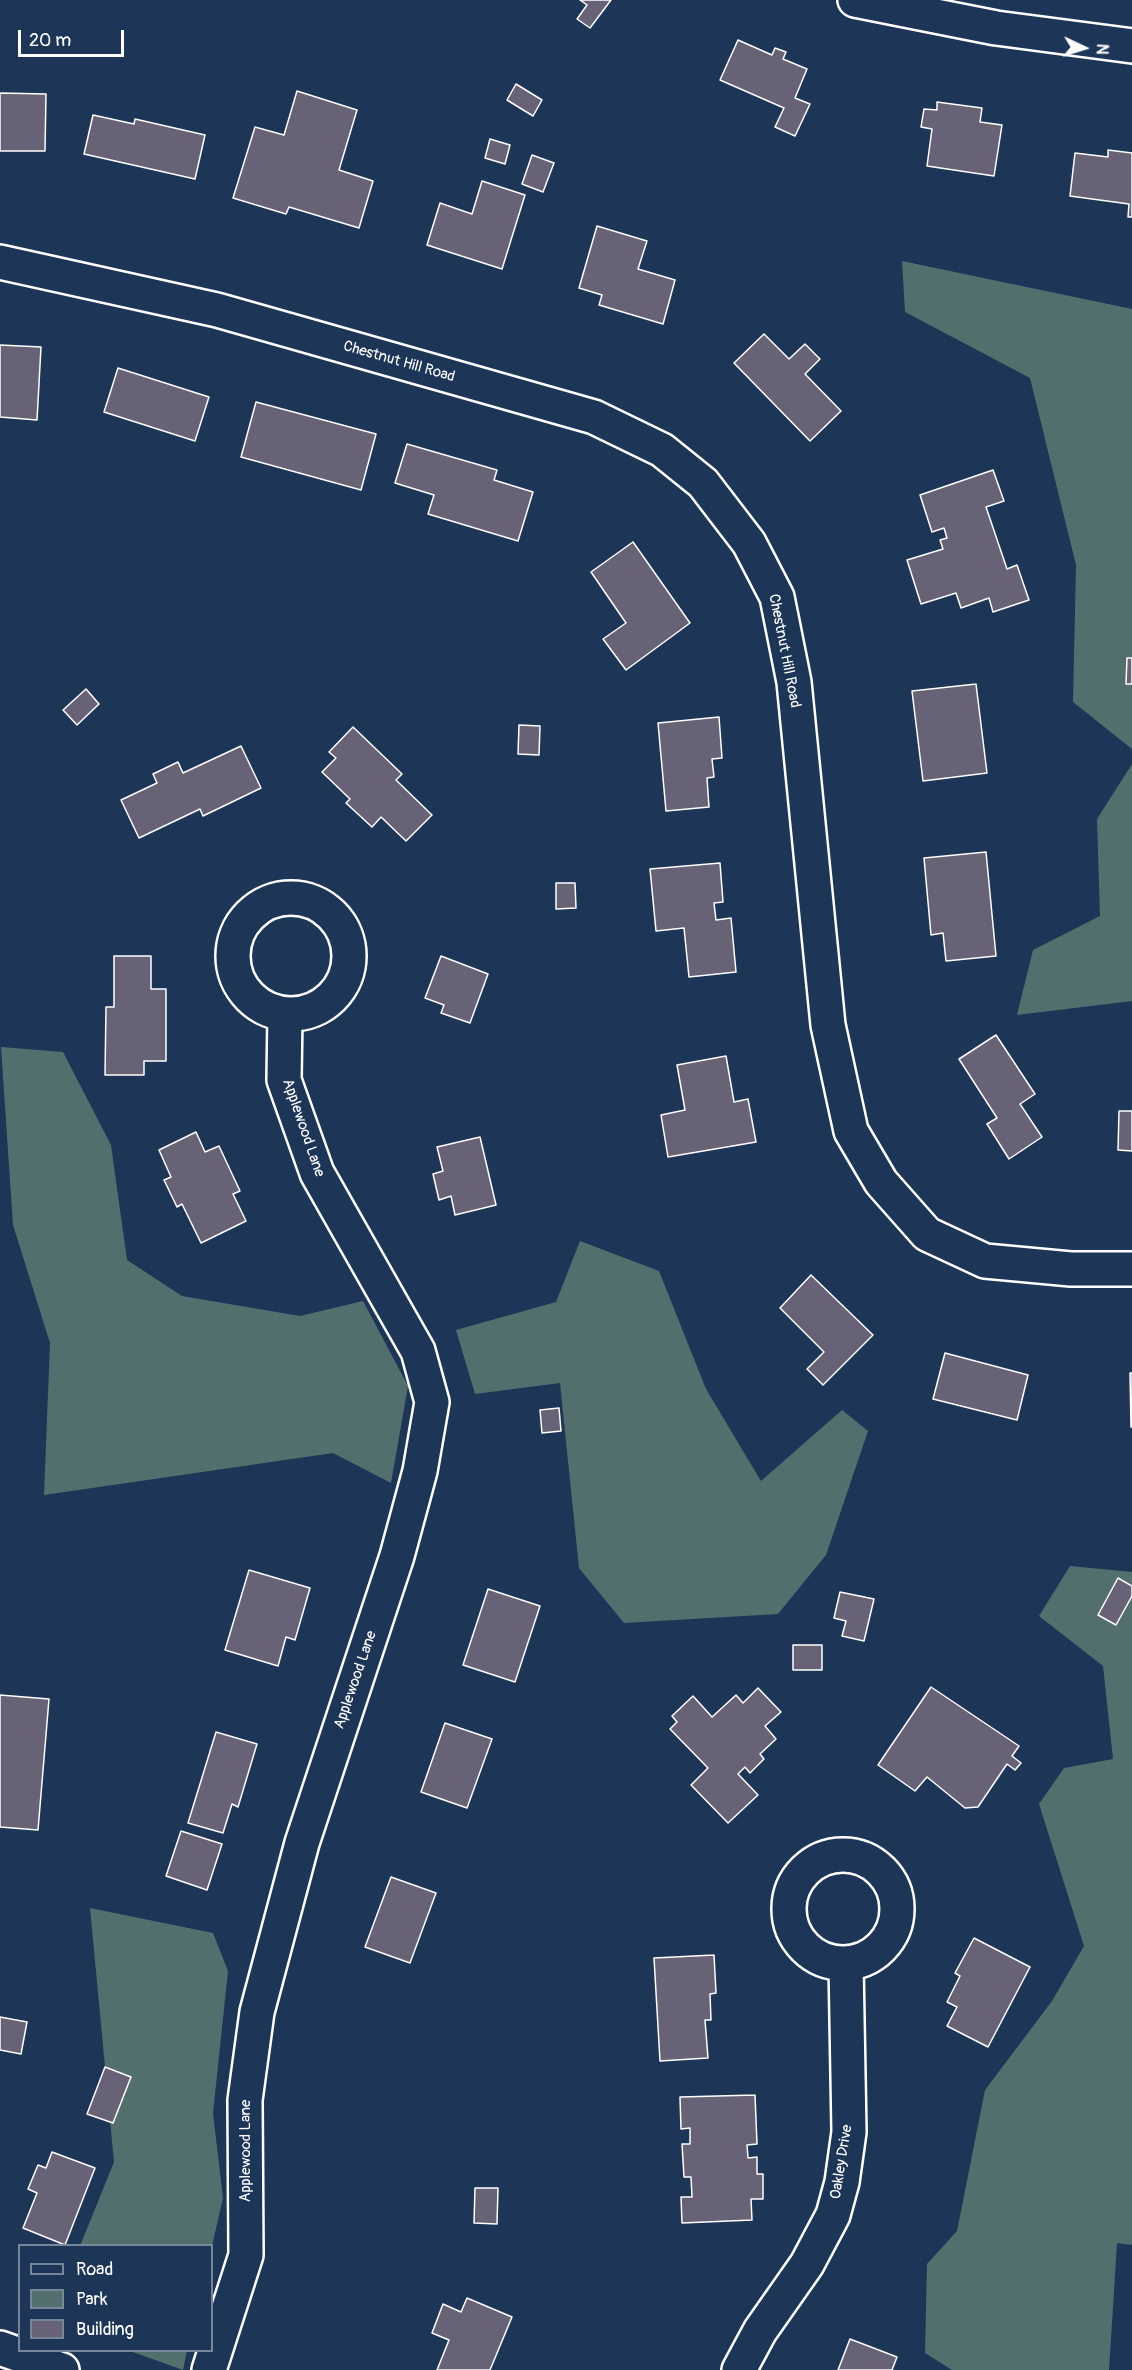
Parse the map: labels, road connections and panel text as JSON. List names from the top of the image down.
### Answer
{
  "streets": {
    "street": ["Chestnut Hill Road", "Applewood Lane", "Oakley Drive"]
  },
  "legend": ["Road", "Park", "Building"],
  "scale_bar": "20 m",
  "north": "right"
}
